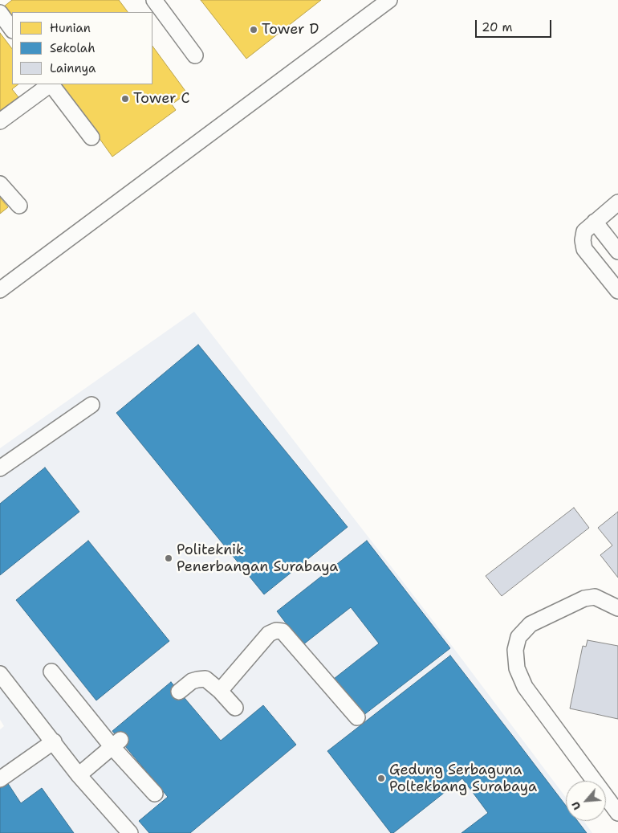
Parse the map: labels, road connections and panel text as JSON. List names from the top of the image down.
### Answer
{
  "places": [
    "Tower D",
    "Tower C",
    "Politeknik Penerbangan Surabaya",
    "Gedung Serbaguna Poltekbang Surabaya"
  ],
  "legend": ["Hunian", "Sekolah", "Lainnya"],
  "scale_bar": "20 m",
  "north": "bottom left"
}
